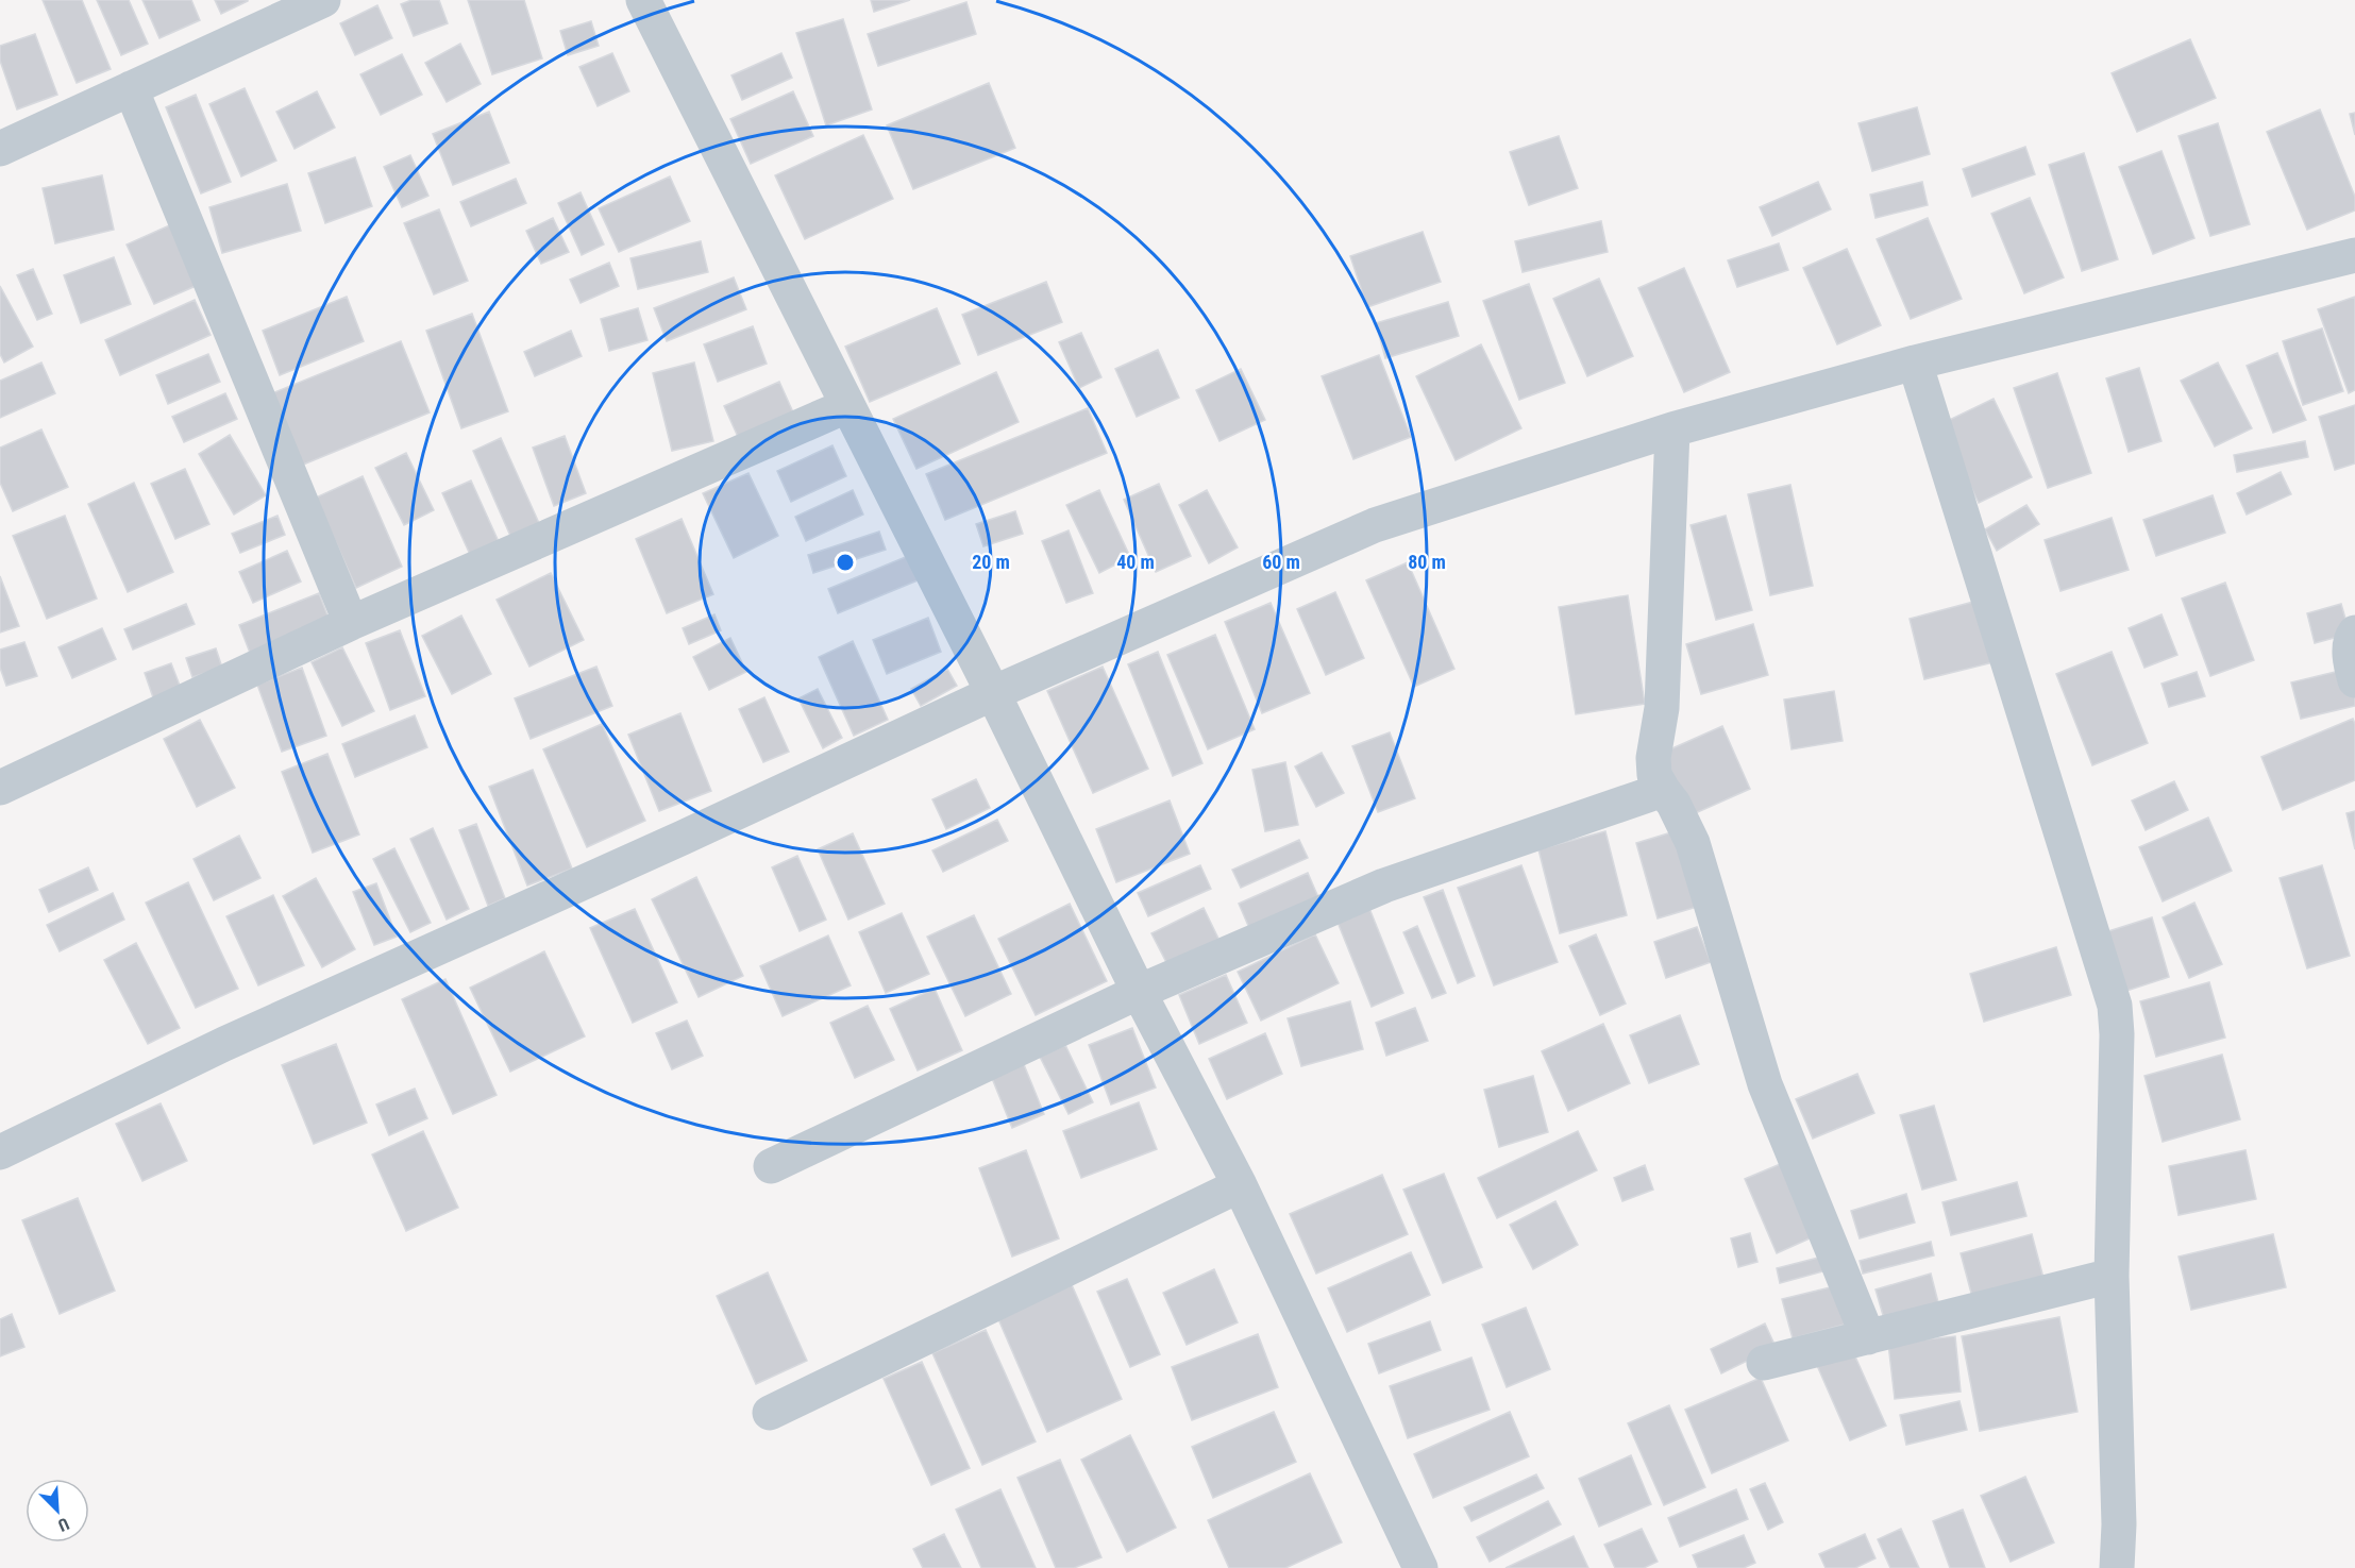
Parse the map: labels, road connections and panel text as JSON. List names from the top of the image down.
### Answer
{
  "north": "bottom right",
  "rings": [
    "20 m",
    "40 m",
    "60 m",
    "80 m"
  ]
}
